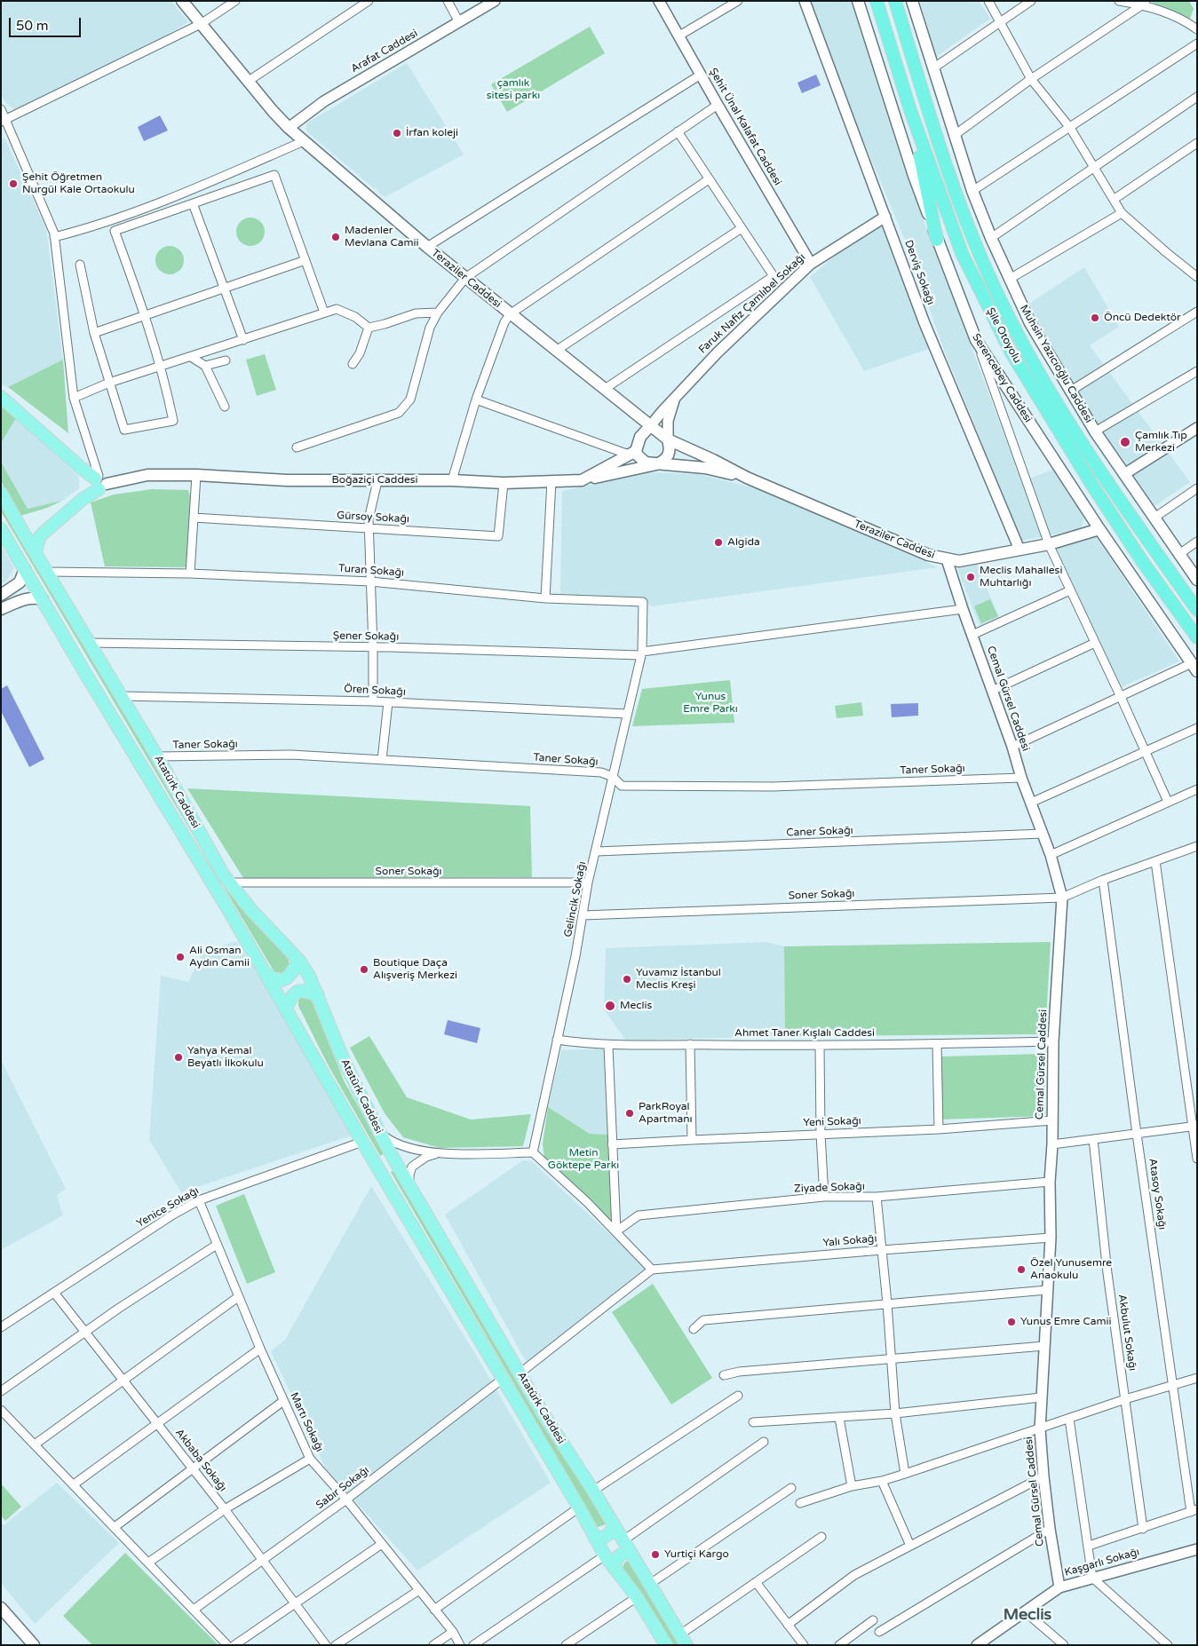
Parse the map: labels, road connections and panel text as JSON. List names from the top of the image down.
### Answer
{
  "streets": {
    "highway": ["Şile Otoyolu"],
    "main road": [
      "Teraziler Caddesi",
      "Muhsin Yazıcıoğlu Caddesi",
      "Serencebey Caddesi",
      "Boğaziçi Caddesi",
      "Atatürk Caddesi"
    ],
    "street": [
      "Arafat Caddesi",
      "Şehit Ünal Kalafat Caddesi",
      "Derviş Sokağı",
      "Faruk Nafiz Çamlıbel Sokağı",
      "Gürsoy Sokağı",
      "Turan Sokağı",
      "Şener Sokağı",
      "Ören Sokağı",
      "Cemal Gürsel Caddesi",
      "Taner Sokağı",
      "Caner Sokağı",
      "Soner Sokağı",
      "Gelincik Sokağı",
      "Ahmet Taner Kışlalı Caddesi",
      "Yeni Sokağı",
      "Ziyade Sokağı",
      "Atasoy Sokağı",
      "Yenice Sokağı",
      "Yalı Sokağı",
      "Akbulut Sokağı",
      "Martı Sokağı",
      "Akbaba Sokağı",
      "Sabır Sokağı",
      "Kaşgarlı Sokağı"
    ]
  },
  "crossings": [
    ["Arafat Caddesi", "Teraziler Caddesi"],
    ["Şehit Ünal Kalafat Caddesi", "Faruk Nafiz Çamlıbel Sokağı"],
    ["Derviş Sokağı", "Teraziler Caddesi"],
    ["Derviş Sokağı", "Faruk Nafiz Çamlıbel Sokağı"],
    ["Teraziler Caddesi", "Faruk Nafiz Çamlıbel Sokağı"],
    ["Teraziler Caddesi", "Serencebey Caddesi"],
    ["Teraziler Caddesi", "Boğaziçi Caddesi"],
    ["Teraziler Caddesi", "Cemal Gürsel Caddesi"],
    ["Faruk Nafiz Çamlıbel Sokağı", "Boğaziçi Caddesi"],
    ["Boğaziçi Caddesi", "Gürsoy Sokağı"],
    ["Turan Sokağı", "Şener Sokağı"],
    ["Turan Sokağı", "Atatürk Caddesi"],
    ["Turan Sokağı", "Gelincik Sokağı"],
    ["Şener Sokağı", "Cemal Gürsel Caddesi"],
    ["Şener Sokağı", "Atatürk Caddesi"],
    ["Şener Sokağı", "Gelincik Sokağı"],
    ["Ören Sokağı", "Atatürk Caddesi"],
    ["Ören Sokağı", "Gelincik Sokağı"],
    ["Cemal Gürsel Caddesi", "Taner Sokağı"],
    ["Cemal Gürsel Caddesi", "Caner Sokağı"],
    ["Cemal Gürsel Caddesi", "Soner Sokağı"],
    ["Cemal Gürsel Caddesi", "Ahmet Taner Kışlalı Caddesi"],
    ["Cemal Gürsel Caddesi", "Yeni Sokağı"],
    ["Cemal Gürsel Caddesi", "Ziyade Sokağı"],
    ["Cemal Gürsel Caddesi", "Yalı Sokağı"],
    ["Cemal Gürsel Caddesi", "Kaşgarlı Sokağı"],
    ["Taner Sokağı", "Atatürk Caddesi"],
    ["Taner Sokağı", "Gelincik Sokağı"],
    ["Atatürk Caddesi", "Soner Sokağı"],
    ["Atatürk Caddesi", "Yenice Sokağı"],
    ["Atatürk Caddesi", "Sabır Sokağı"],
    ["Caner Sokağı", "Gelincik Sokağı"],
    ["Soner Sokağı", "Gelincik Sokağı"],
    ["Gelincik Sokağı", "Ahmet Taner Kışlalı Caddesi"],
    ["Yenice Sokağı", "Martı Sokağı"],
    ["Yenice Sokağı", "Akbaba Sokağı"],
    ["Martı Sokağı", "Sabır Sokağı"],
    ["Akbaba Sokağı", "Sabır Sokağı"]
  ],
  "districts": ["Meclis"],
  "parks": ["çamlık sitesi parkı", "Yunus Emre Parkı", "Metin Göktepe Parkı"],
  "places": [
    "İrfan koleji",
    "Şehit Öğretmen Nurgül Kale Ortaokulu",
    "Madenler Mevlana Camii",
    "Öncü Dedektör",
    "Çamlık Tıp Merkezi",
    "Algida",
    "Meclis Mahallesi Muhtarlığı",
    "Ali Osman Aydın Camii",
    "Boutique Daça Alışveriş Merkezi",
    "Yuvamız İstanbul Meclis Kreşi",
    "Meclis",
    "Yahya Kemal Beyatlı İlkokulu",
    "ParkRoyal Apartmanı",
    "Özel Yunusemre Anaokulu",
    "Yunus Emre Camii",
    "Yurtiçi Kargo"
  ],
  "scale_bar": "50 m"
}
